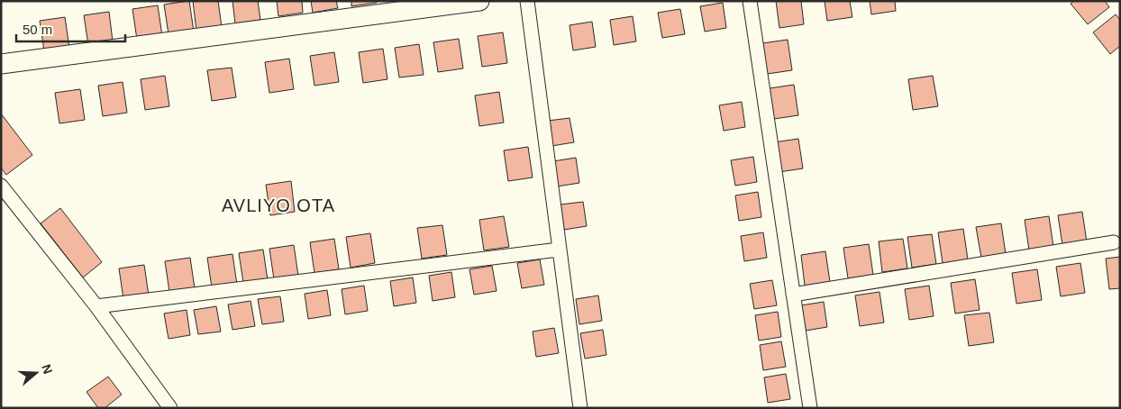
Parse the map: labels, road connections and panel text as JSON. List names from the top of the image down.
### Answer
{
  "districts": ["AVLIYO OTA"],
  "scale_bar": "50 m",
  "north": "right"
}
